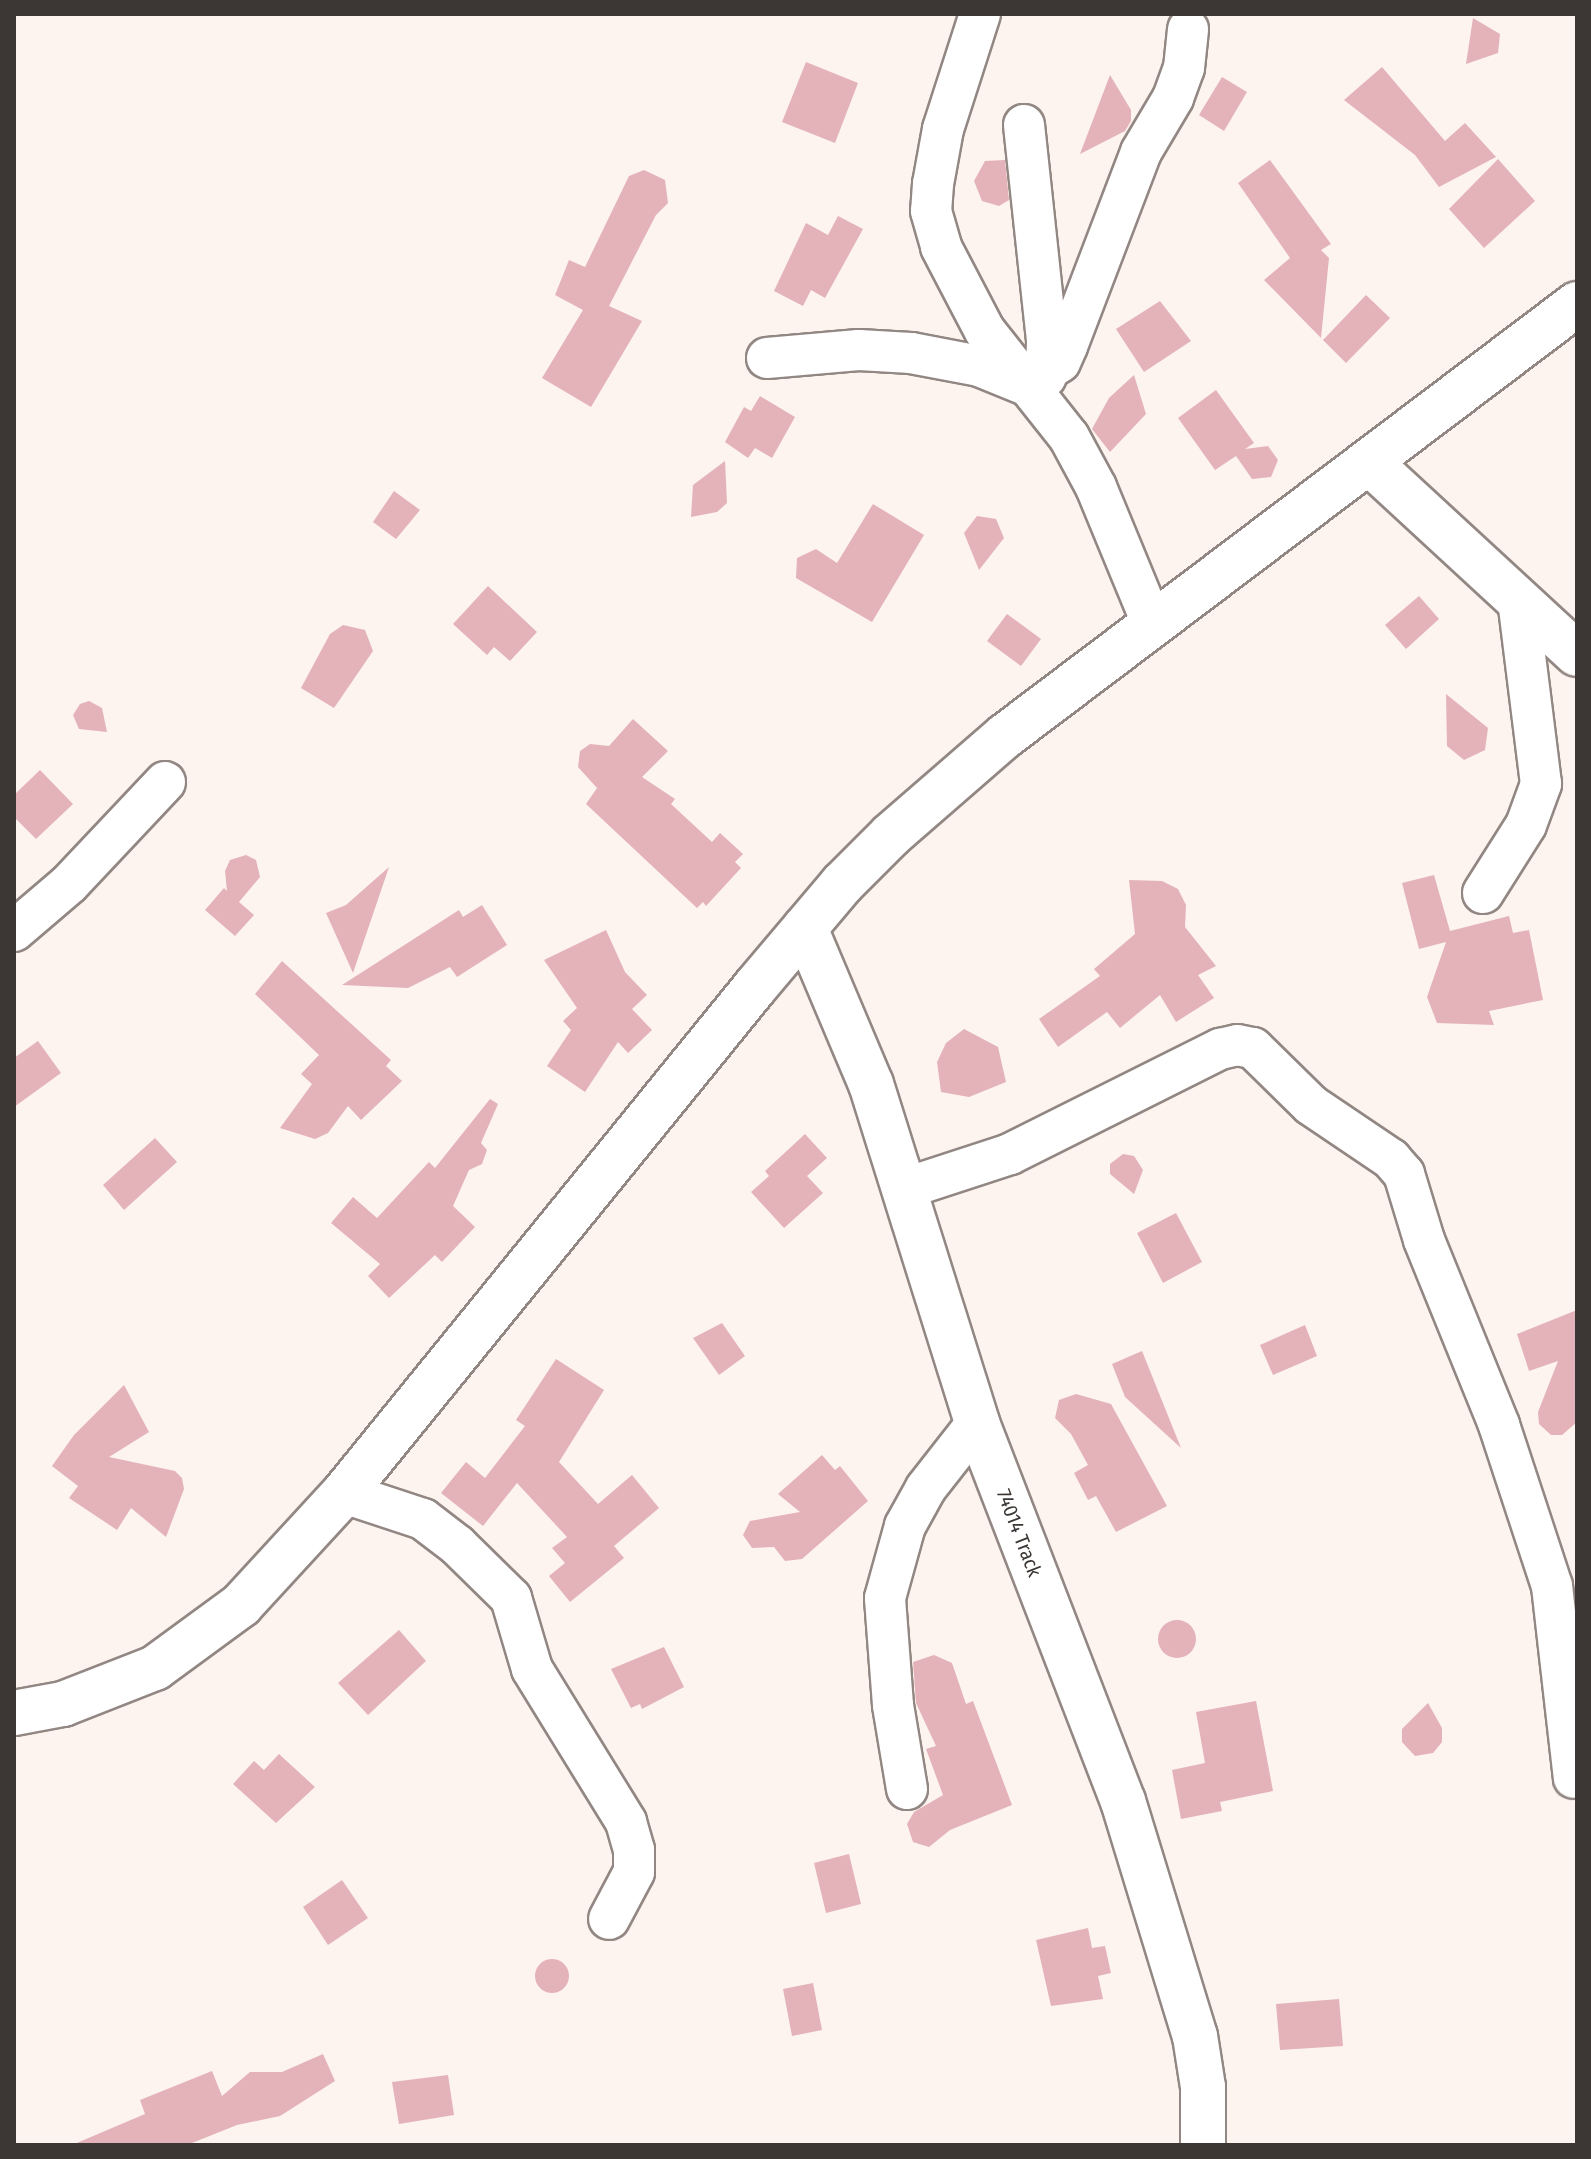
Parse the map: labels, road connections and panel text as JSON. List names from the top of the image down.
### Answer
{
  "streets": {
    "street": ["74014 Track"]
  }
}
